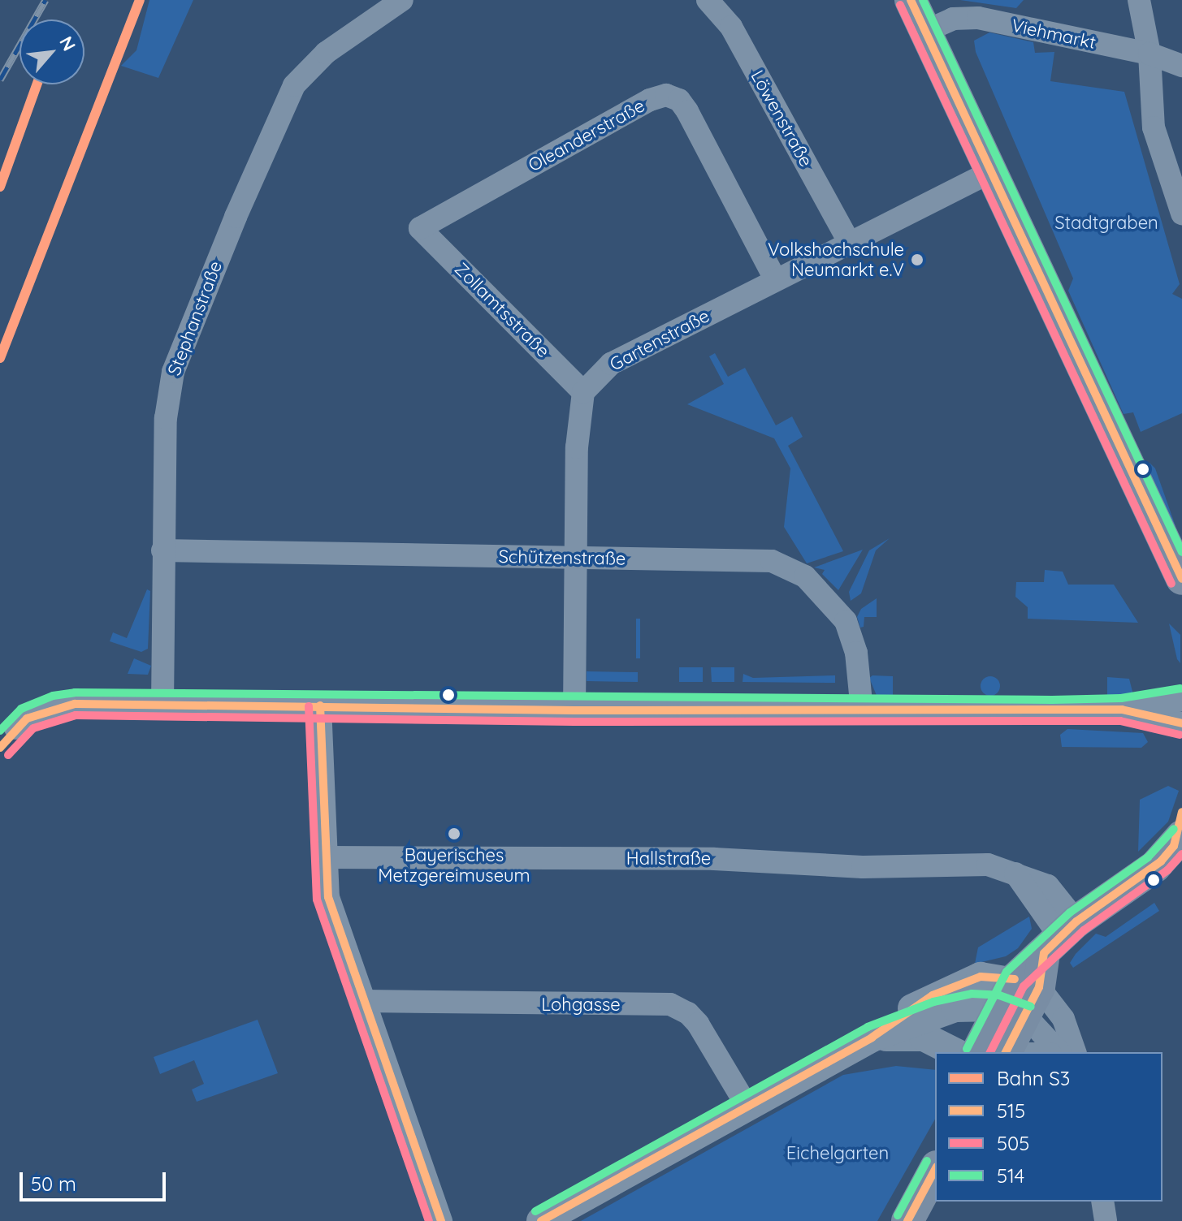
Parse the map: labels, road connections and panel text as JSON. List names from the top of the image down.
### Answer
{
  "streets": {
    "street": [
      "Viehmarkt",
      "Löwenstraße",
      "Oleanderstraße",
      "Zollamtsstraße",
      "Stephanstraße",
      "Gartenstraße",
      "Schützenstraße",
      "Hallstraße",
      "Lohgasse"
    ]
  },
  "crossings": [
    ["Löwenstraße", "Gartenstraße"],
    ["Oleanderstraße", "Zollamtsstraße"],
    ["Oleanderstraße", "Gartenstraße"],
    ["Zollamtsstraße", "Gartenstraße"],
    ["Stephanstraße", "Schützenstraße"]
  ],
  "parks": ["Stadtgraben", "Eichelgarten"],
  "places": ["Volkshochschule Neumarkt e.V", "Bayerisches Metzgereimuseum"],
  "lines": [
    "rail line S3",
    "transit line 515",
    "transit line 514",
    "transit line 505"
  ],
  "legend": [
    "Bahn S3",
    "515",
    "505",
    "514"
  ],
  "scale_bar": "50 m",
  "north": "top right"
}
